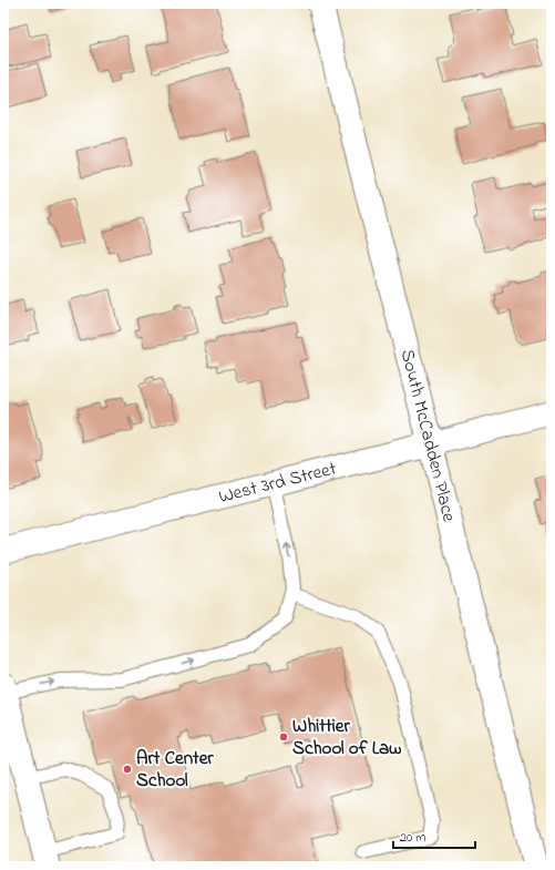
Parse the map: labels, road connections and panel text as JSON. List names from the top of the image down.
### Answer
{
  "streets": {
    "street": ["South McCadden Place", "West 3rd Street"]
  },
  "crossings": [
    ["South McCadden Place", "West 3rd Street"]
  ],
  "places": ["Whittier School of Law", "Art Center School"],
  "scale_bar": "20 m"
}
